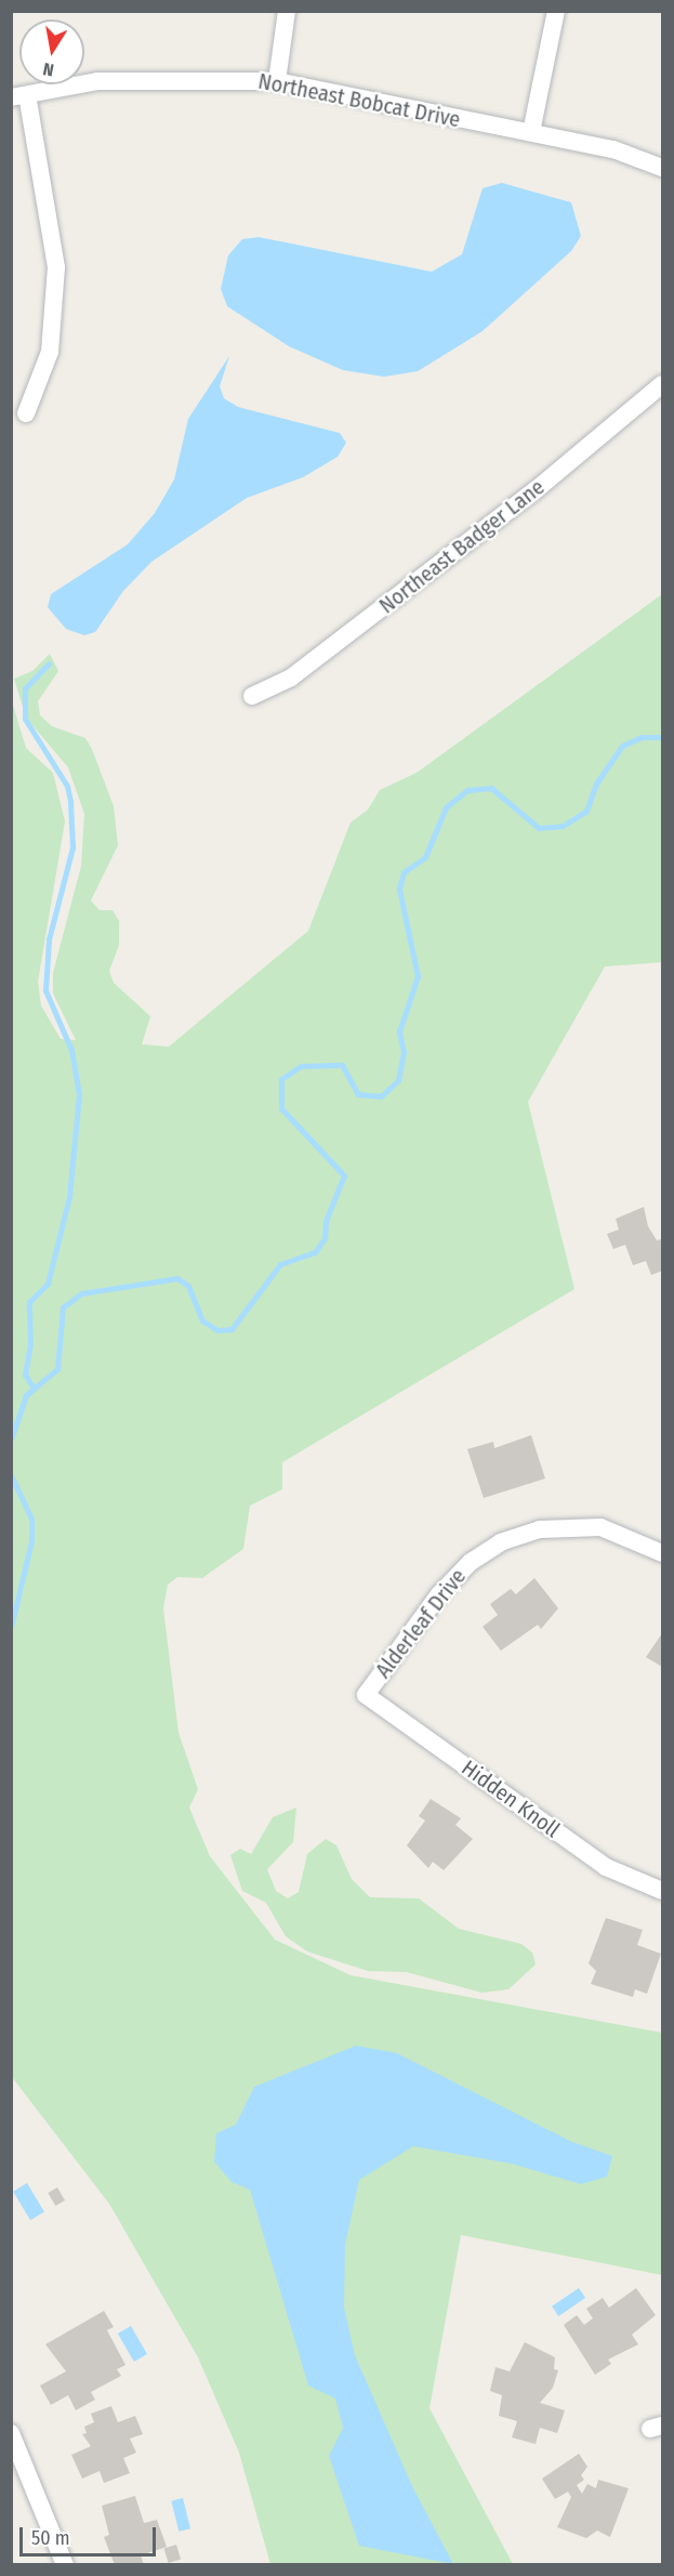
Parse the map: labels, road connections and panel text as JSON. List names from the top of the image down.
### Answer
{
  "streets": {
    "street": [
      "Northeast Bobcat Drive",
      "Northeast Badger Lane",
      "Alderleaf Drive",
      "Hidden Knoll"
    ]
  },
  "crossings": [
    ["Alderleaf Drive", "Hidden Knoll"]
  ],
  "scale_bar": "50 m",
  "north": "bottom"
}
